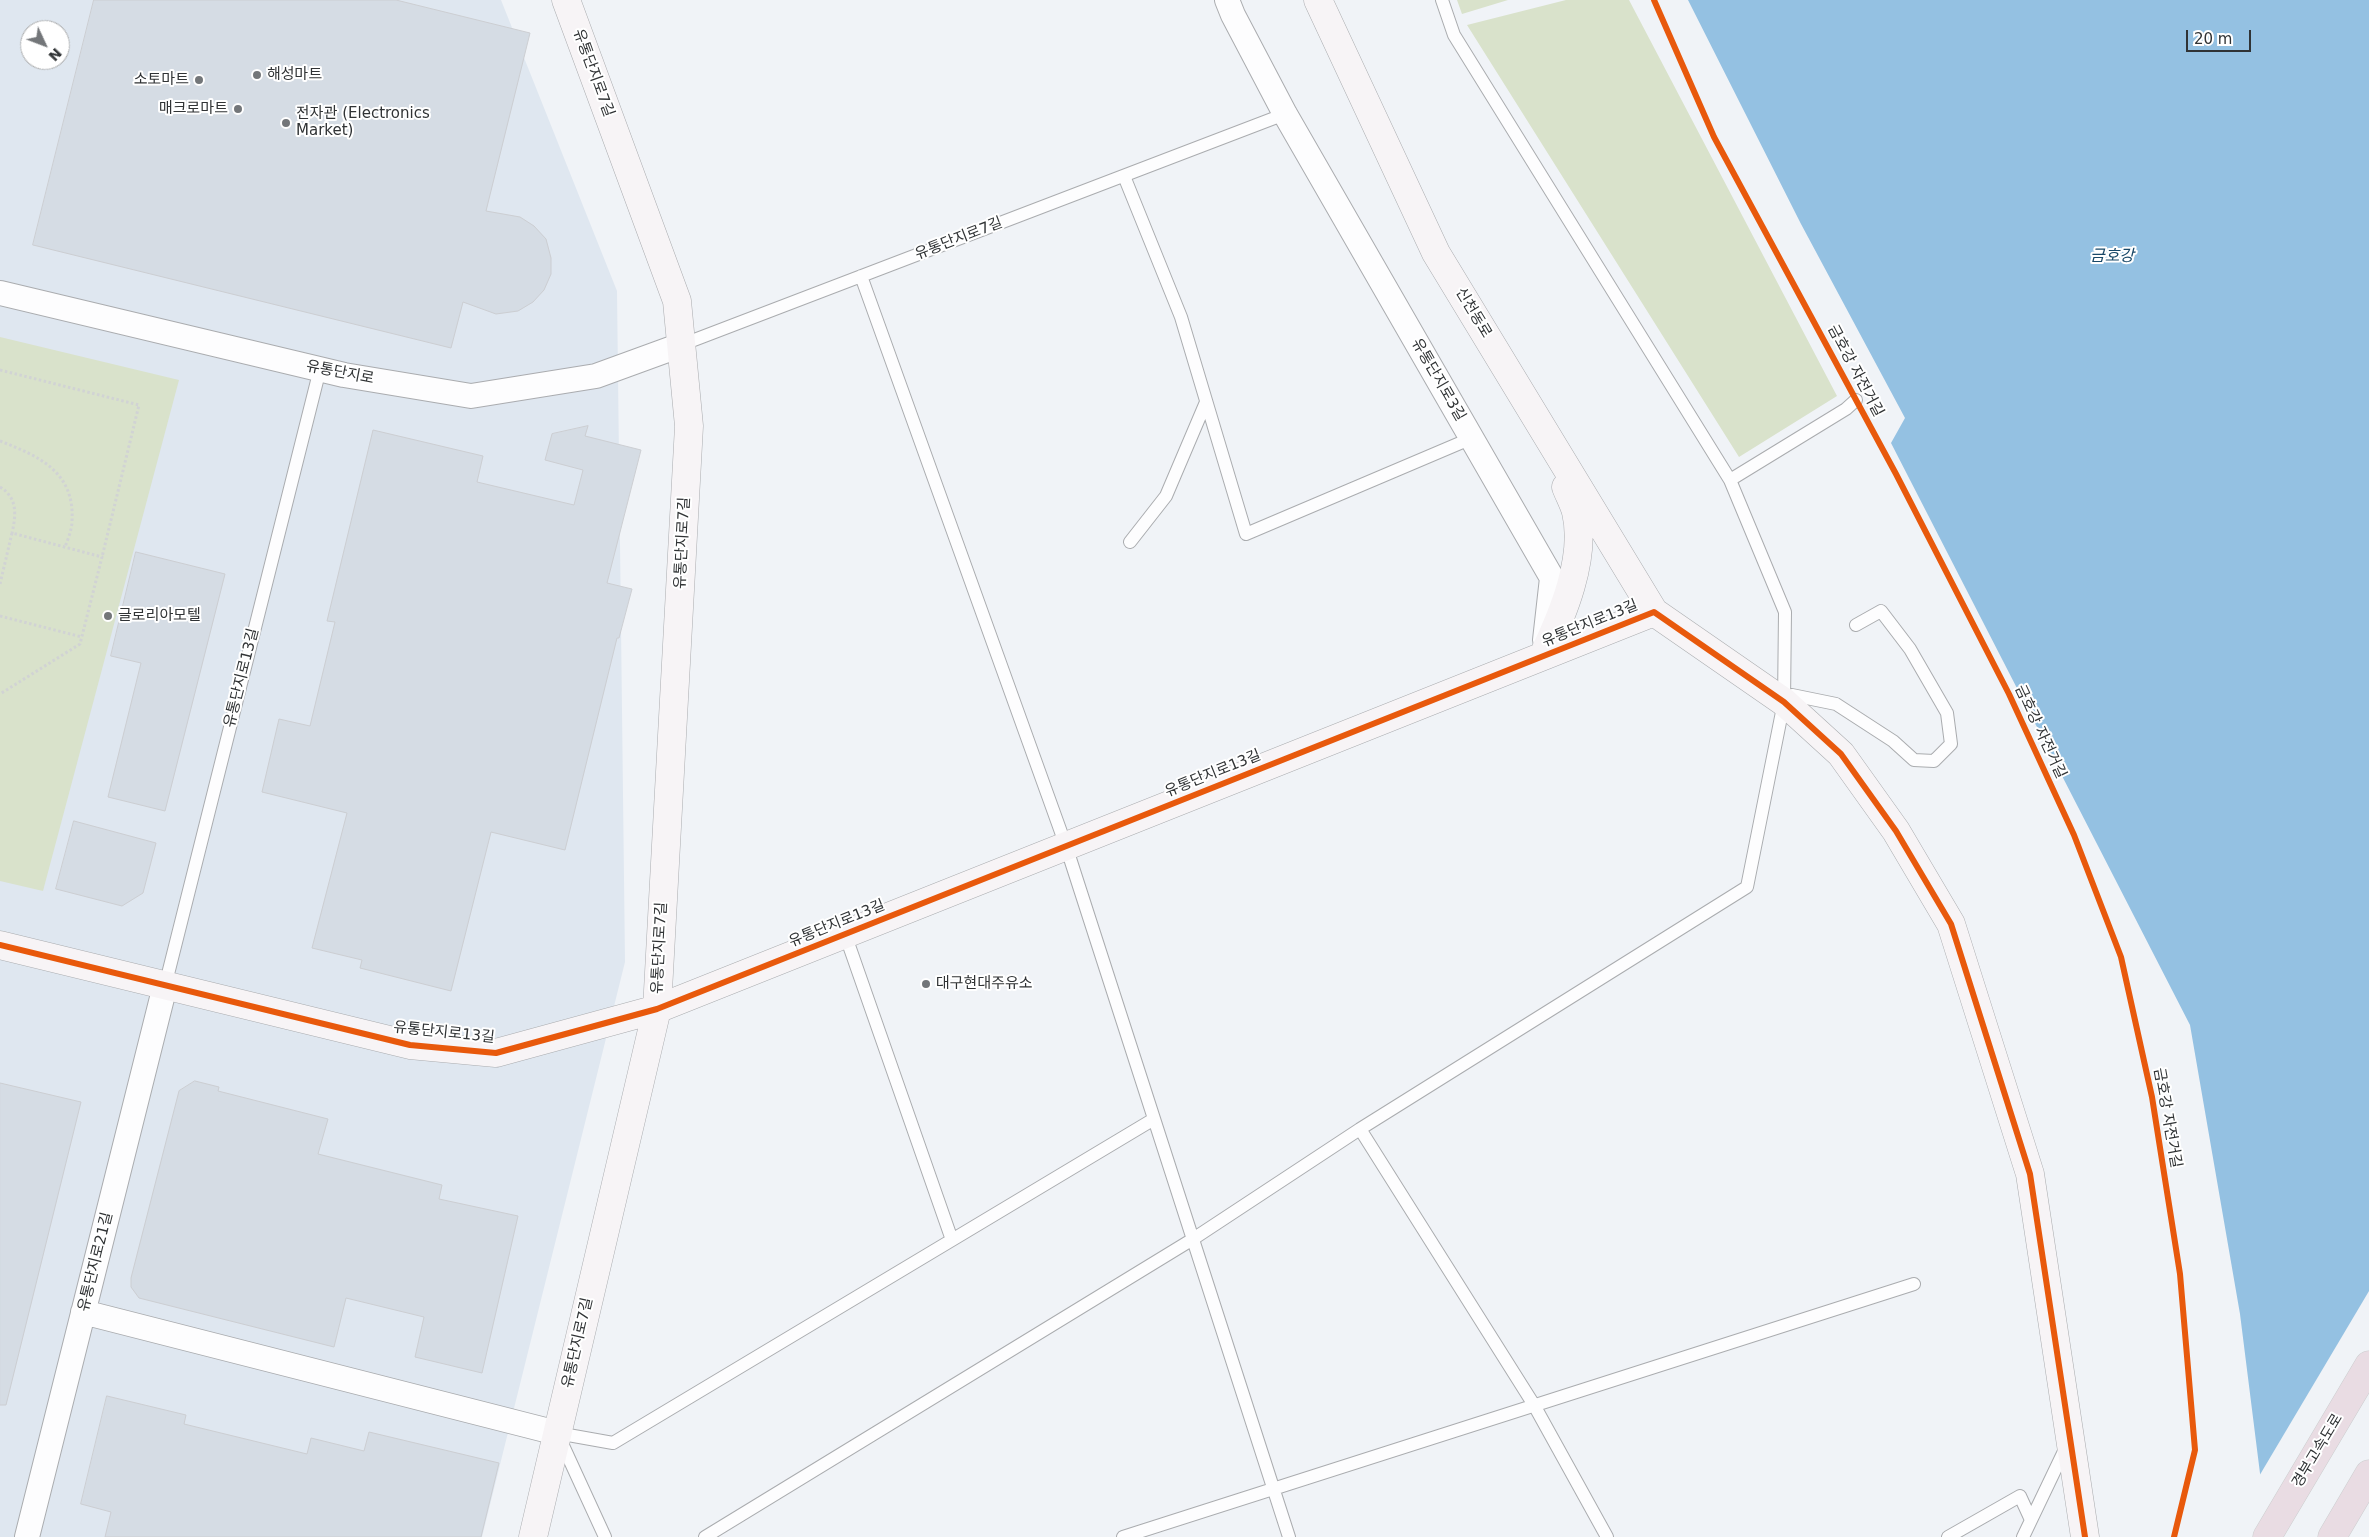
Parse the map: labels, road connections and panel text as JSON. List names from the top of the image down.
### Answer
{
  "streets": {
    "highway": ["경부고속도로"],
    "street": [
      "유통단지로7길",
      "신천동로",
      "유통단지로",
      "유통단지로3길",
      "유통단지로13길",
      "유통단지로21길"
    ],
    "cycle path": ["금호강 자전거길"]
  },
  "crossings": [
    ["유통단지로7길", "유통단지로"],
    ["유통단지로7길", "유통단지로13길"],
    ["신천동로", "유통단지로13길"],
    ["유통단지로", "유통단지로13길"],
    ["유통단지로3길", "유통단지로13길"],
    ["유통단지로13길", "유통단지로21길"]
  ],
  "water": ["금호강"],
  "places": [
    "해성마트",
    "소토마트",
    "매크로마트",
    "전자관 (Electronics Market)",
    "글로리아모텔",
    "대구현대주유소"
  ],
  "scale_bar": "20 m",
  "north": "bottom right"
}
